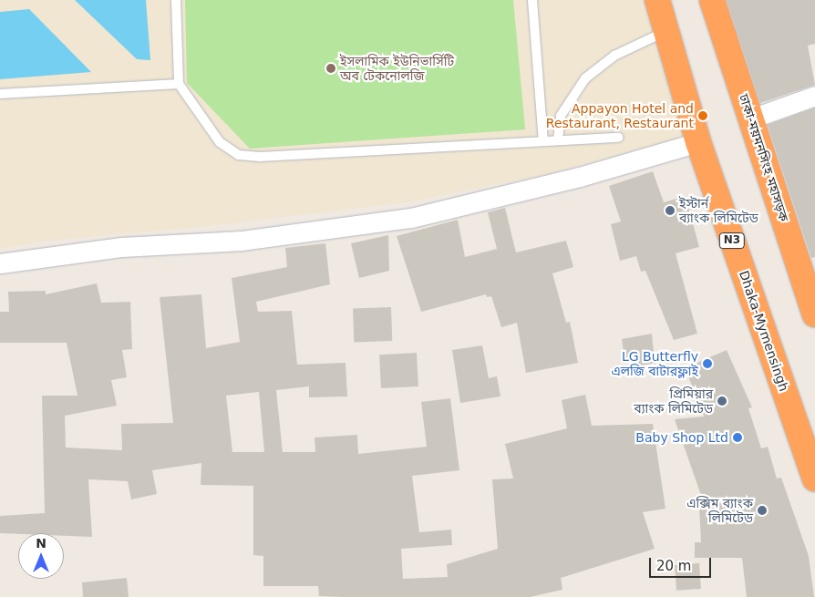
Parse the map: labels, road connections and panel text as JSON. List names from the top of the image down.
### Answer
{
  "streets": {
    "highway": ["ঢাকা-ময়মনসিংহ মহাসড়ক", "N3", "Dhaka-Mymensingh"]
  },
  "places": [
    "ইসলামিক ইউনিভার্সিটি অব টেকনোলজি",
    "Appayon Hotel and Restaurant, Restaurant",
    "ইস্টার্ন ব্যাংক লিমিটেড",
    "LG Butterfly এলজি বাটারফ্লাই",
    "প্রিমিয়ার ব্যাংক লিমিটেড",
    "Baby Shop Ltd",
    "এক্সিম ব্যাংক লিমিটেড"
  ],
  "scale_bar": "20 m",
  "north": "top"
}
